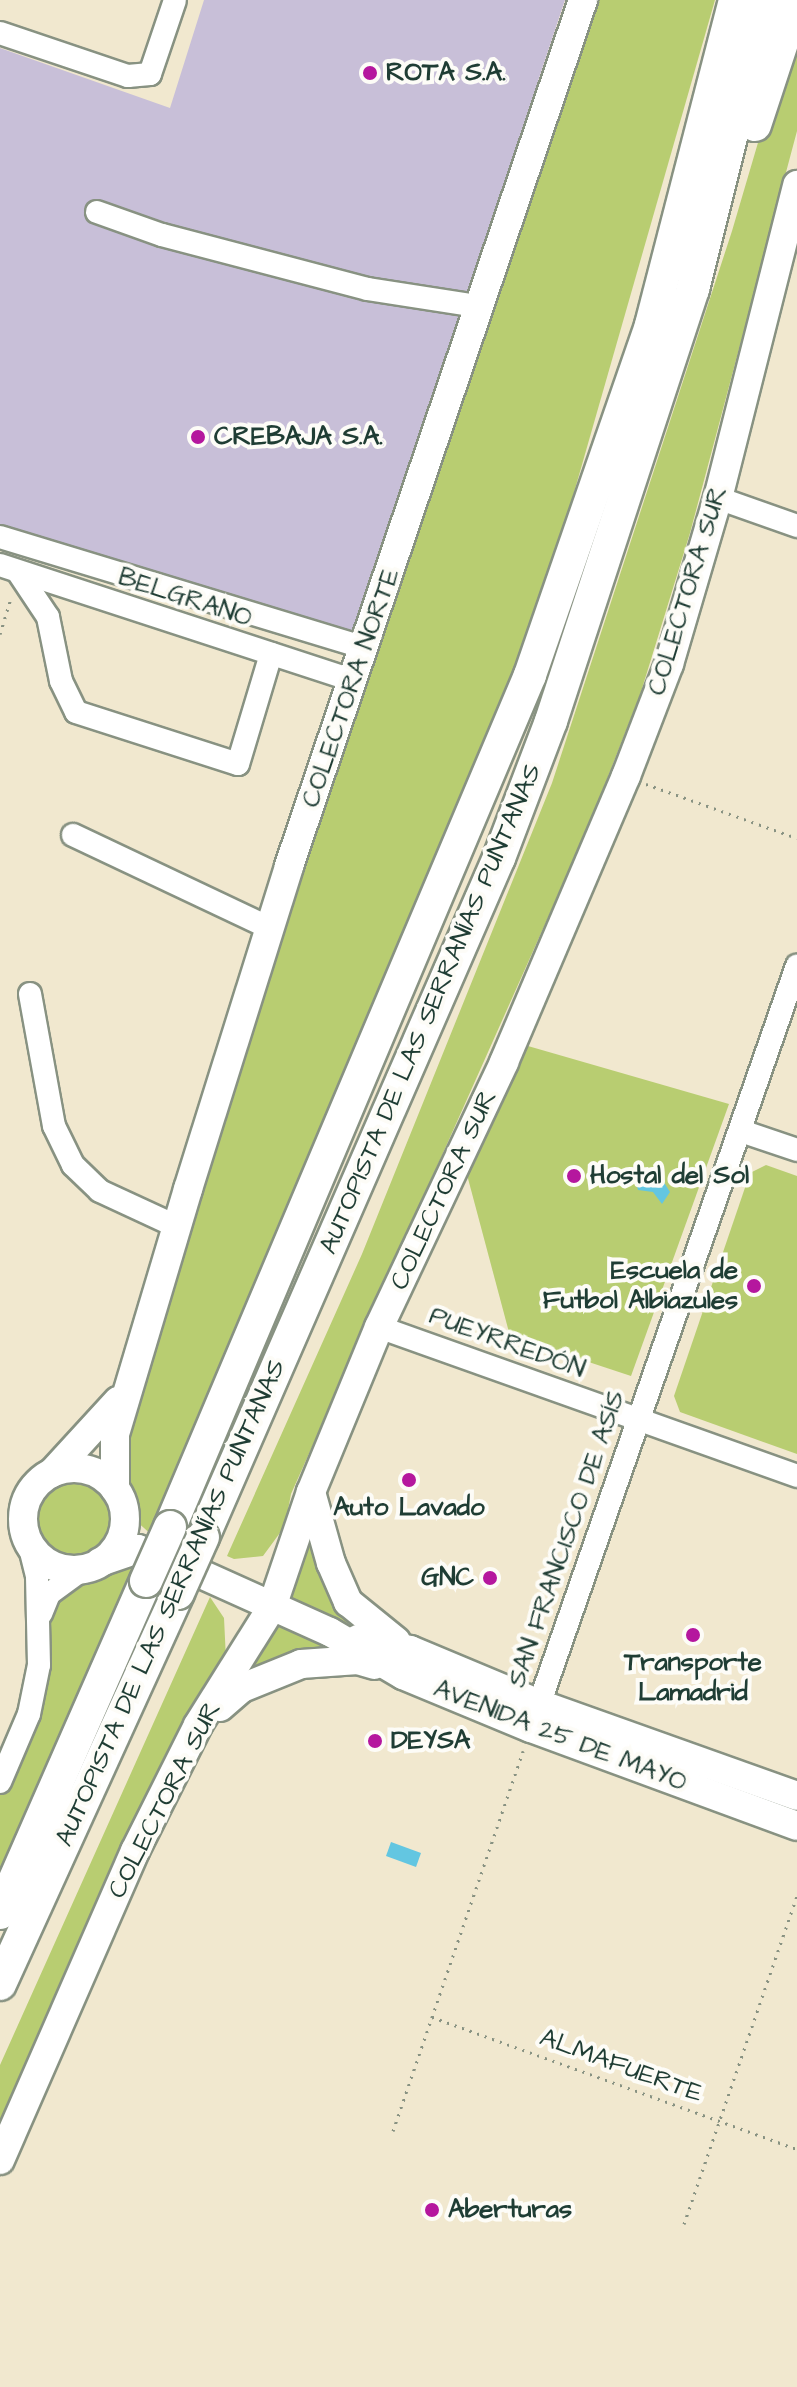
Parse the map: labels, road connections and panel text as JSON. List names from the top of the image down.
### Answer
{
  "streets": {
    "highway": ["AUTOPISTA DE LAS SERRANÍAS PUNTANAS"],
    "main road": ["COLECTORA SUR", "COLECTORA NORTE", "AVENIDA 25 DE MAYO"],
    "street": ["BELGRANO", "PUEYRREDÓN", "SAN FRANCISCO DE ASÍS"],
    "path": ["ALMAFUERTE"]
  },
  "crossings": [
    ["COLECTORA SUR", "PUEYRREDÓN"],
    ["COLECTORA SUR", "AVENIDA 25 DE MAYO"],
    ["BELGRANO", "COLECTORA NORTE"],
    ["COLECTORA NORTE", "AVENIDA 25 DE MAYO"],
    ["PUEYRREDÓN", "SAN FRANCISCO DE ASÍS"],
    ["SAN FRANCISCO DE ASÍS", "AVENIDA 25 DE MAYO"],
    ["SAN FRANCISCO DE ASÍS", "ALMAFUERTE"]
  ],
  "places": [
    "ROTA S.A.",
    "CREBAJA S.A.",
    "Hostal del Sol",
    "Escuela de Futbol Albiazules",
    "Auto Lavado",
    "GNC",
    "Transporte Lamadrid",
    "DEYSA",
    "Aberturas"
  ]
}
